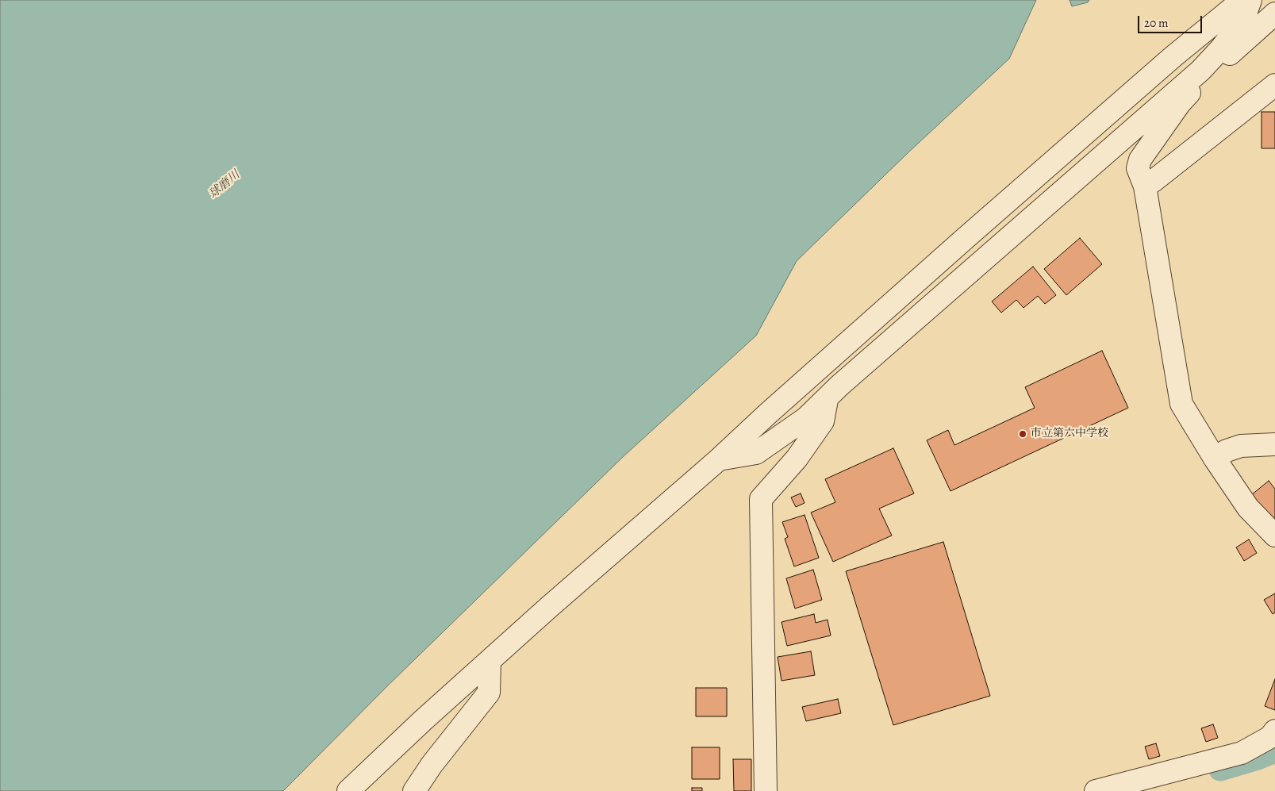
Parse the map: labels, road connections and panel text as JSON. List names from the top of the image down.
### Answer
{
  "water": ["球磨川"],
  "places": ["市立第六中学校"],
  "scale_bar": "20 m"
}
